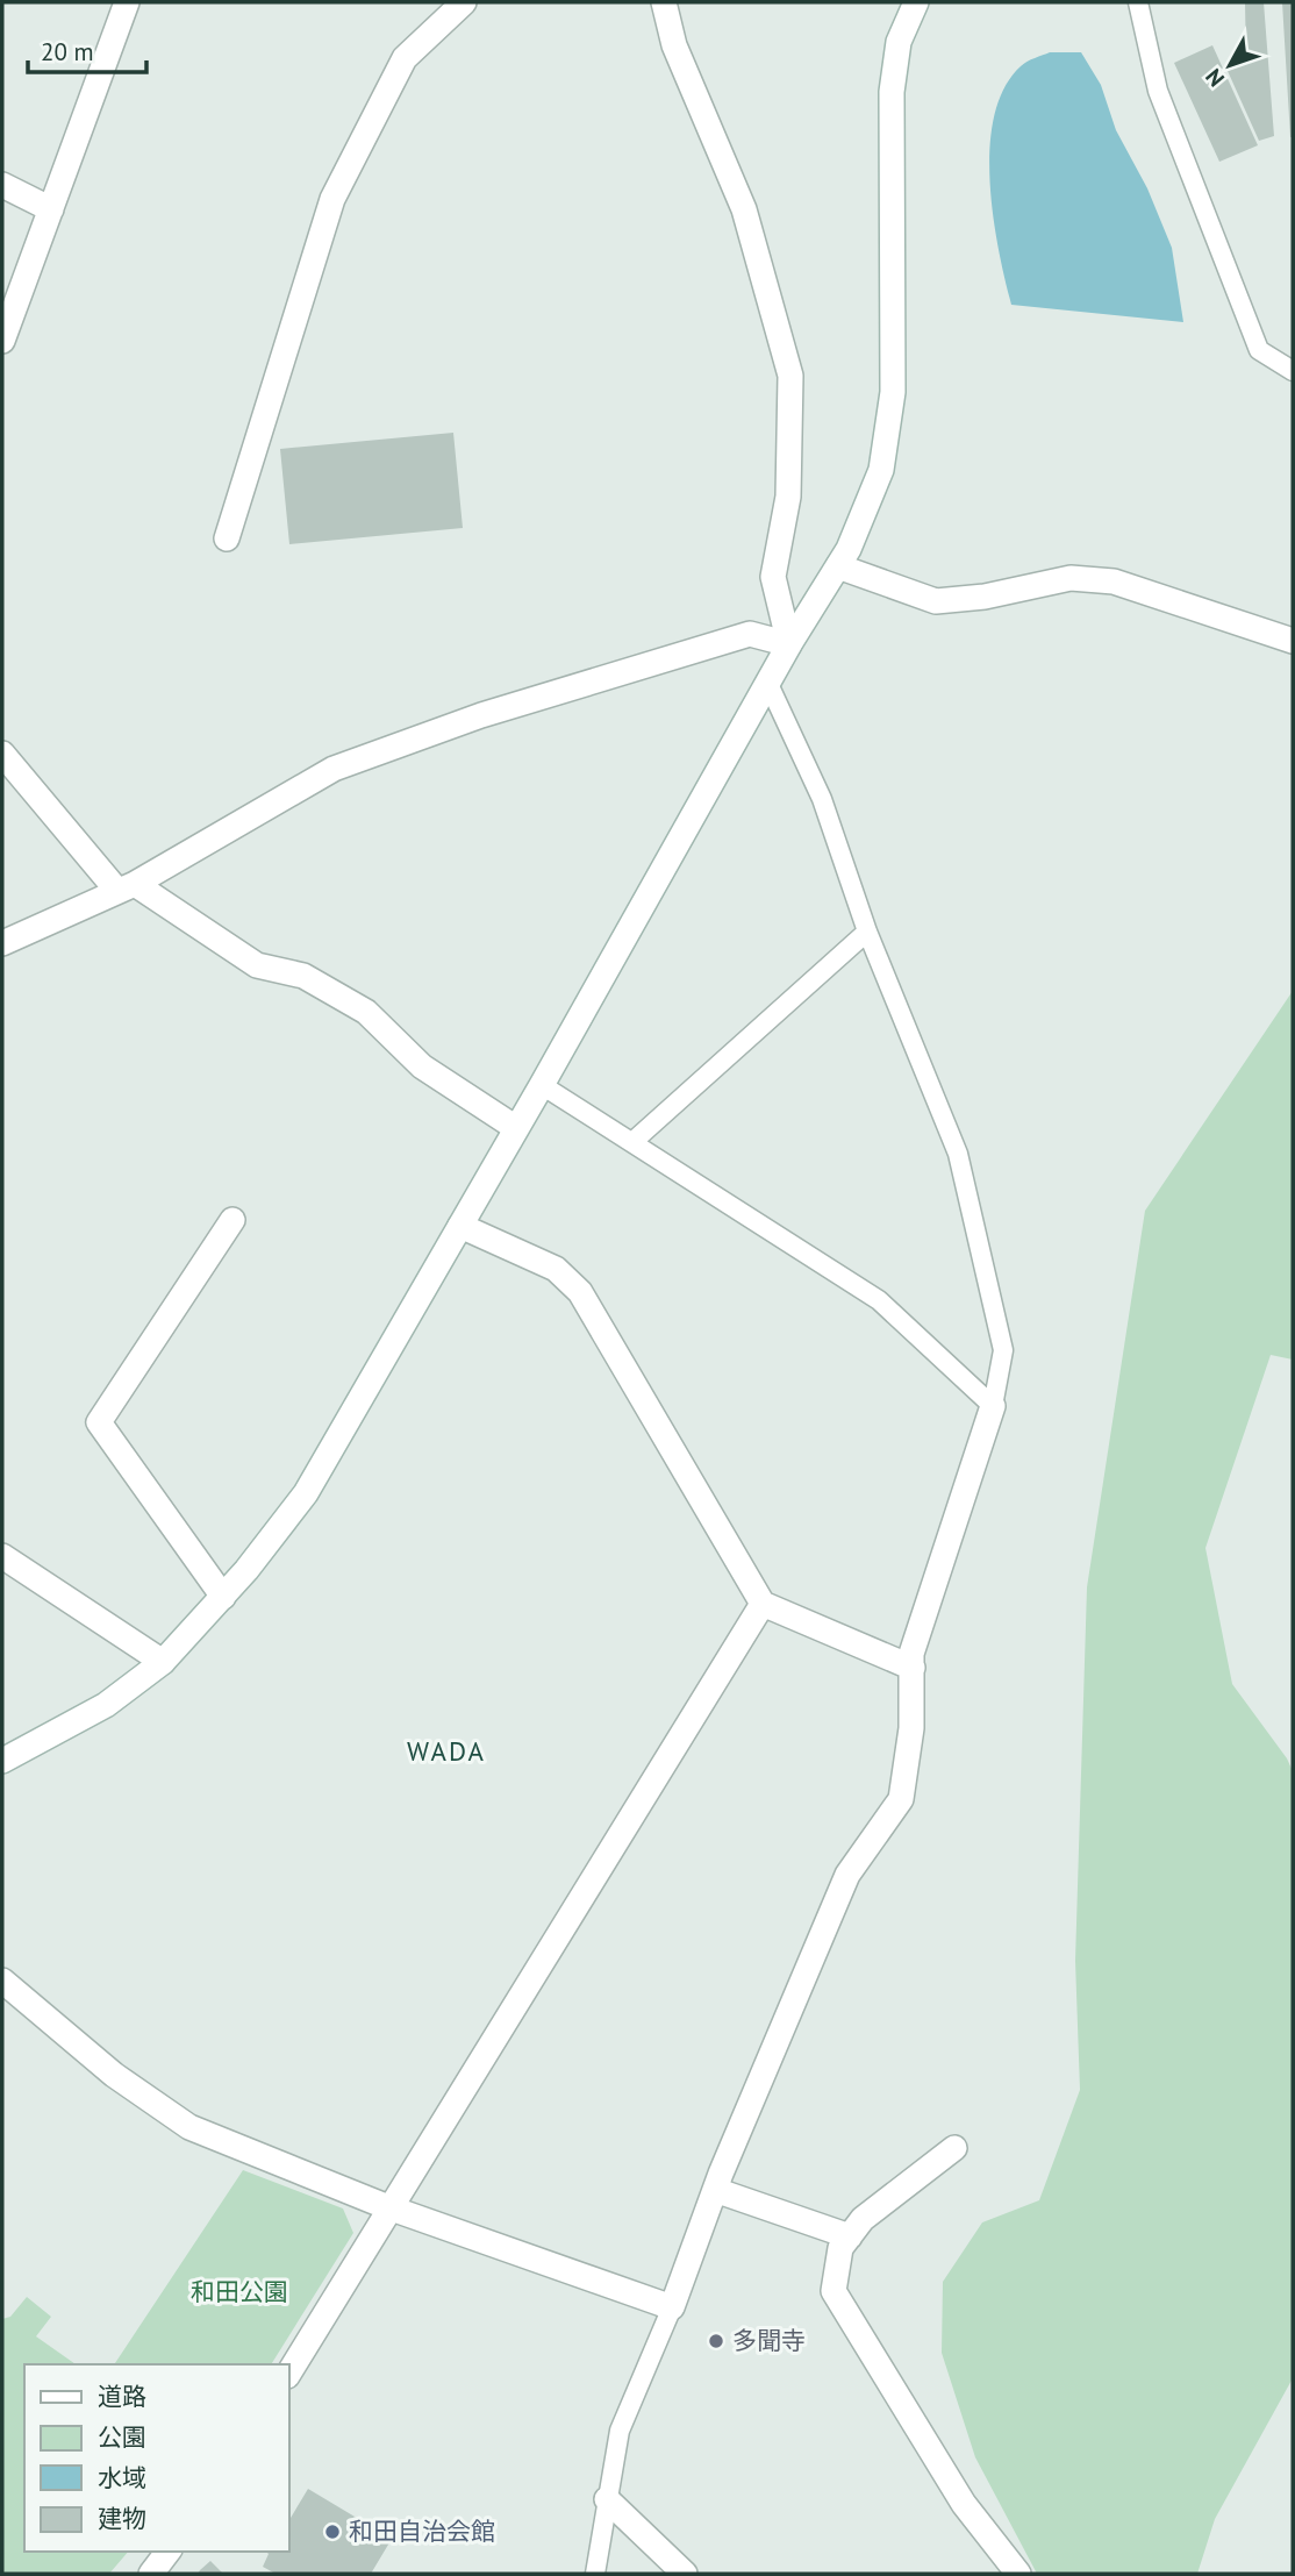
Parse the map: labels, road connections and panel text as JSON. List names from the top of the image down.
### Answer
{
  "districts": ["WADA"],
  "parks": ["和田公園"],
  "places": ["多聞寺", "和田自治会館"],
  "legend": [
    "道路",
    "公園",
    "水域",
    "建物"
  ],
  "scale_bar": "20 m",
  "north": "bottom left"
}
